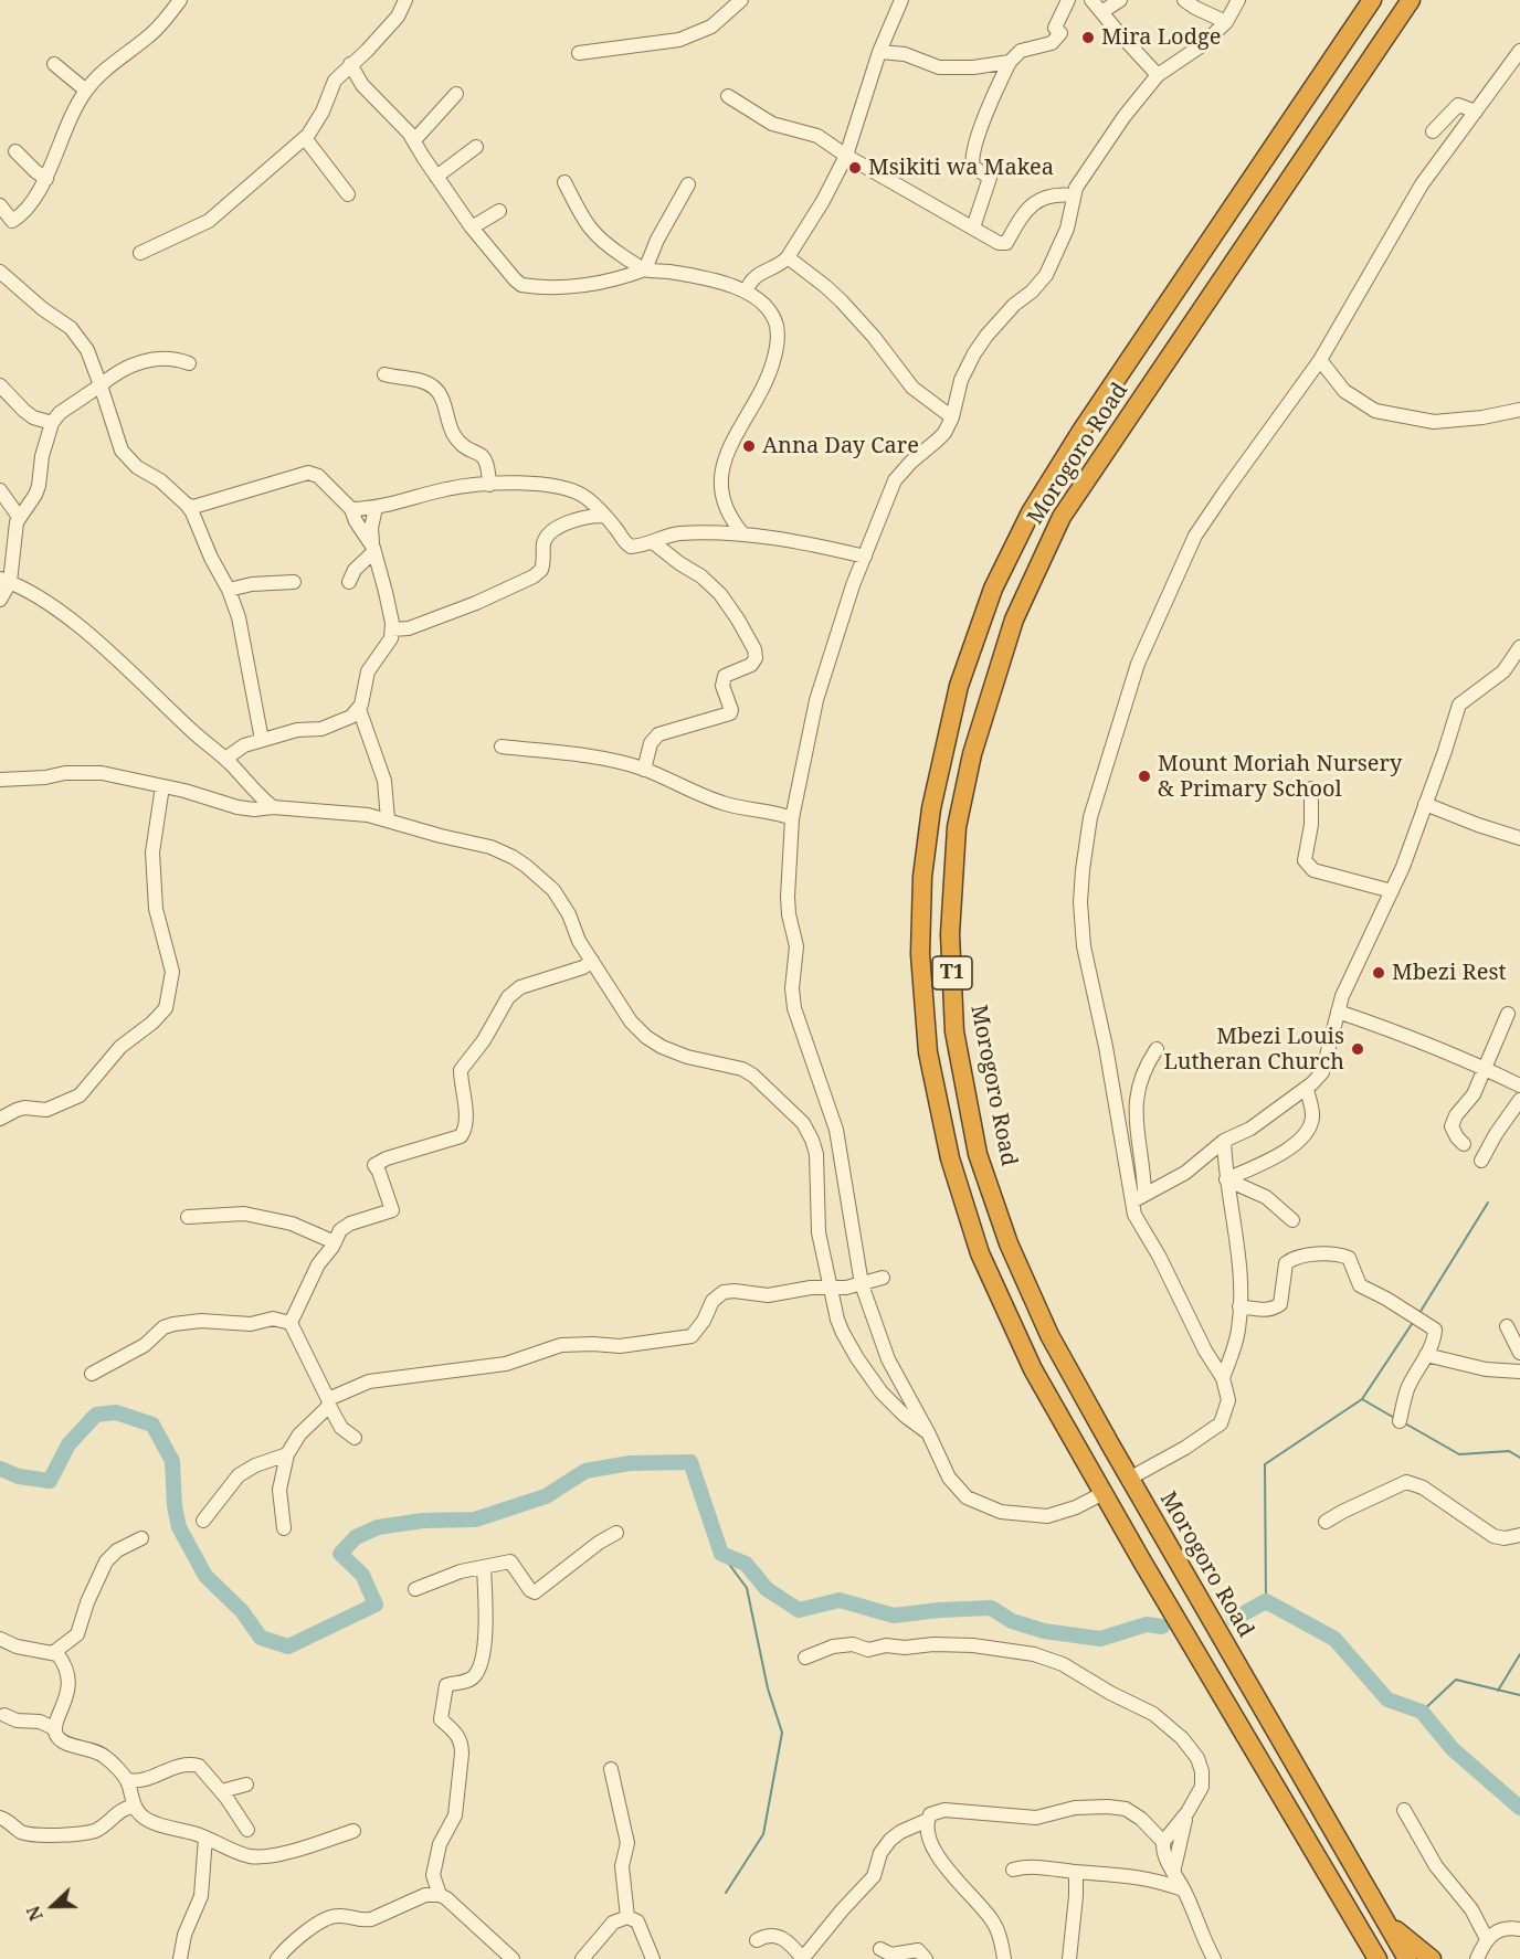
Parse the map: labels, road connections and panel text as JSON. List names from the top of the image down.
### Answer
{
  "streets": {
    "highway": ["Morogoro Road", "T1"]
  },
  "places": [
    "Mira Lodge",
    "Msikiti wa Makea",
    "Anna Day Care",
    "Mount Moriah Nursery & Primary School",
    "Mbezi Rest",
    "Mbezi Louis Lutheran Church"
  ],
  "north": "left"
}
